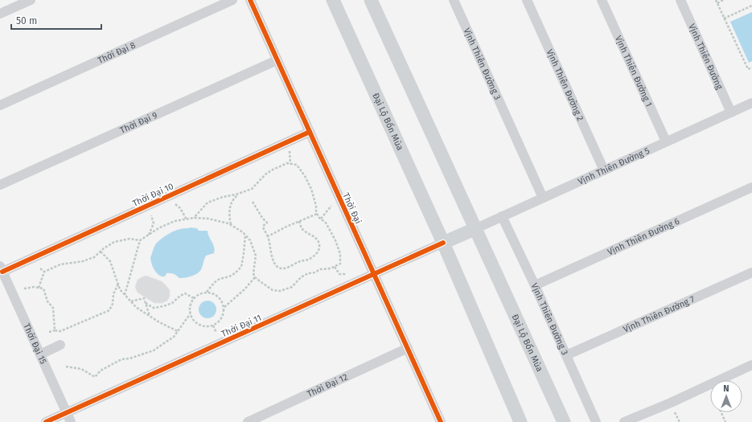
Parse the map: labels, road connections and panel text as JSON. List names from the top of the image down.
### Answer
{
  "streets": {
    "main road": ["Đại Lộ Bốn Mùa"],
    "street": [
      "Thời Đại 8",
      "Vịnh Thiên Đường",
      "Vịnh Thiên Đường 3",
      "Vịnh Thiên Đường 1",
      "Vịnh Thiên Đường 2",
      "Thời Đại 9",
      "Vịnh Thiên Đường 5",
      "Thời Đại 10",
      "Thời Đại",
      "Vịnh Thiên Đường 6",
      "Vịnh Thiên Đường 7",
      "Thời Đại 11",
      "Thời Đại 15",
      "Thời Đại 12"
    ]
  },
  "crossings": [
    ["Vịnh Thiên Đường", "Vịnh Thiên Đường 5"],
    ["Vịnh Thiên Đường 3", "Vịnh Thiên Đường 5"],
    ["Vịnh Thiên Đường 3", "Vịnh Thiên Đường 6"],
    ["Vịnh Thiên Đường 3", "Vịnh Thiên Đường 7"],
    ["Vịnh Thiên Đường 1", "Vịnh Thiên Đường 5"],
    ["Vịnh Thiên Đường 2", "Vịnh Thiên Đường 5"],
    ["Đại Lộ Bốn Mùa", "Vịnh Thiên Đường 5"],
    ["Đại Lộ Bốn Mùa", "Thời Đại 11"],
    ["Thời Đại 9", "Thời Đại"],
    ["Thời Đại 10", "Thời Đại"],
    ["Thời Đại 10", "Thời Đại 15"],
    ["Thời Đại", "Thời Đại 11"],
    ["Thời Đại", "Thời Đại 12"],
    ["Thời Đại 11", "Thời Đại 15"]
  ],
  "scale_bar": "50 m",
  "north": "top"
}
